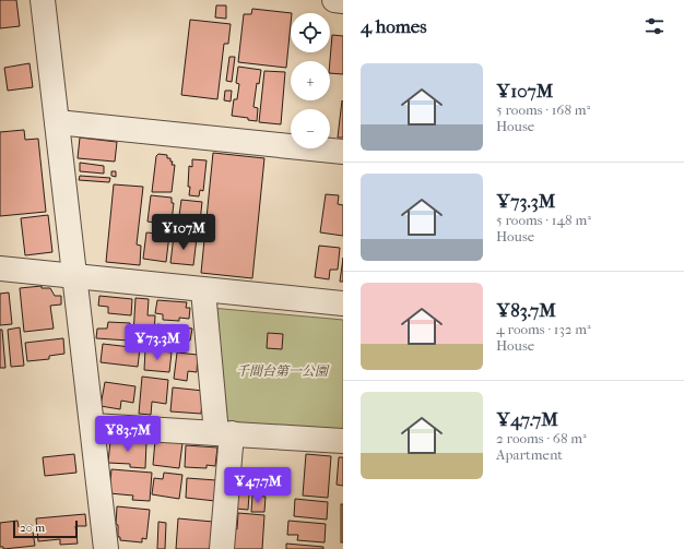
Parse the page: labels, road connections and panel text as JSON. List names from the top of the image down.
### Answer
{
  "parks": ["千間台第一公園"],
  "scale_bar": "20 m",
  "page": {
    "heading": "4 homes",
    "map_buttons": ["+", "−"],
    "list": [
      {
        "name": "¥107M",
        "note": "5 rooms · 168 m² · House"
      },
      {
        "name": "¥73.3M",
        "note": "5 rooms · 148 m² · House"
      },
      {
        "name": "¥83.7M",
        "note": "4 rooms · 132 m² · House"
      },
      {
        "name": "¥47.7M",
        "note": "2 rooms · 68 m² · Apartment"
      }
    ],
    "price": [
      "¥107M",
      "¥73.3M",
      "¥83.7M",
      "¥47.7M"
    ],
    "scale": "20 m"
  }
}
